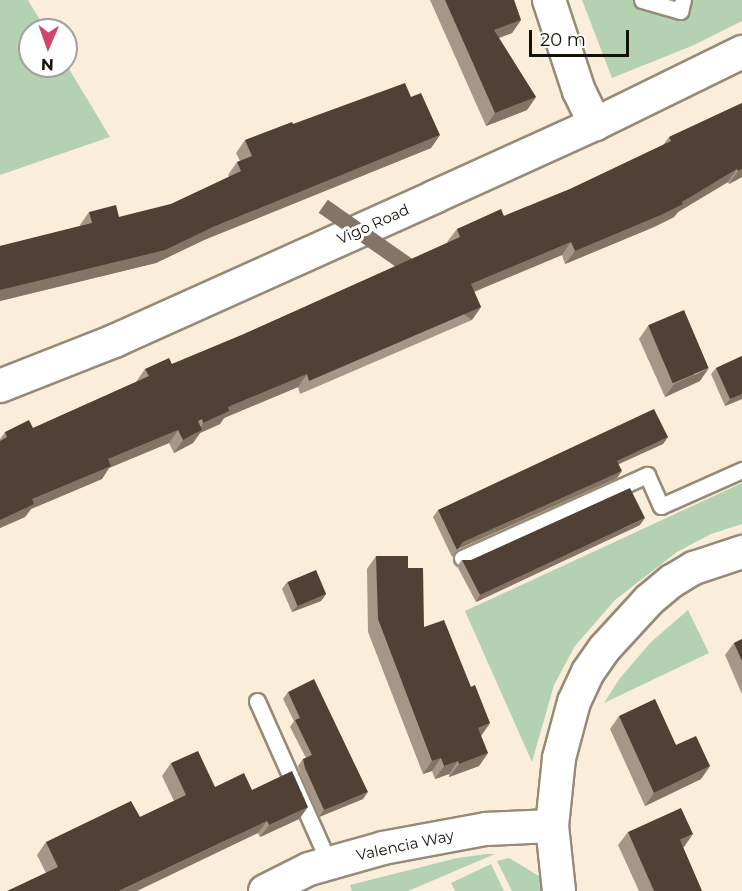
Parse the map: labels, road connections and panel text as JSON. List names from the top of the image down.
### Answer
{
  "streets": {
    "street": ["Vigo Road", "Valencia Way"]
  },
  "scale_bar": "20 m",
  "north": "bottom"
}
